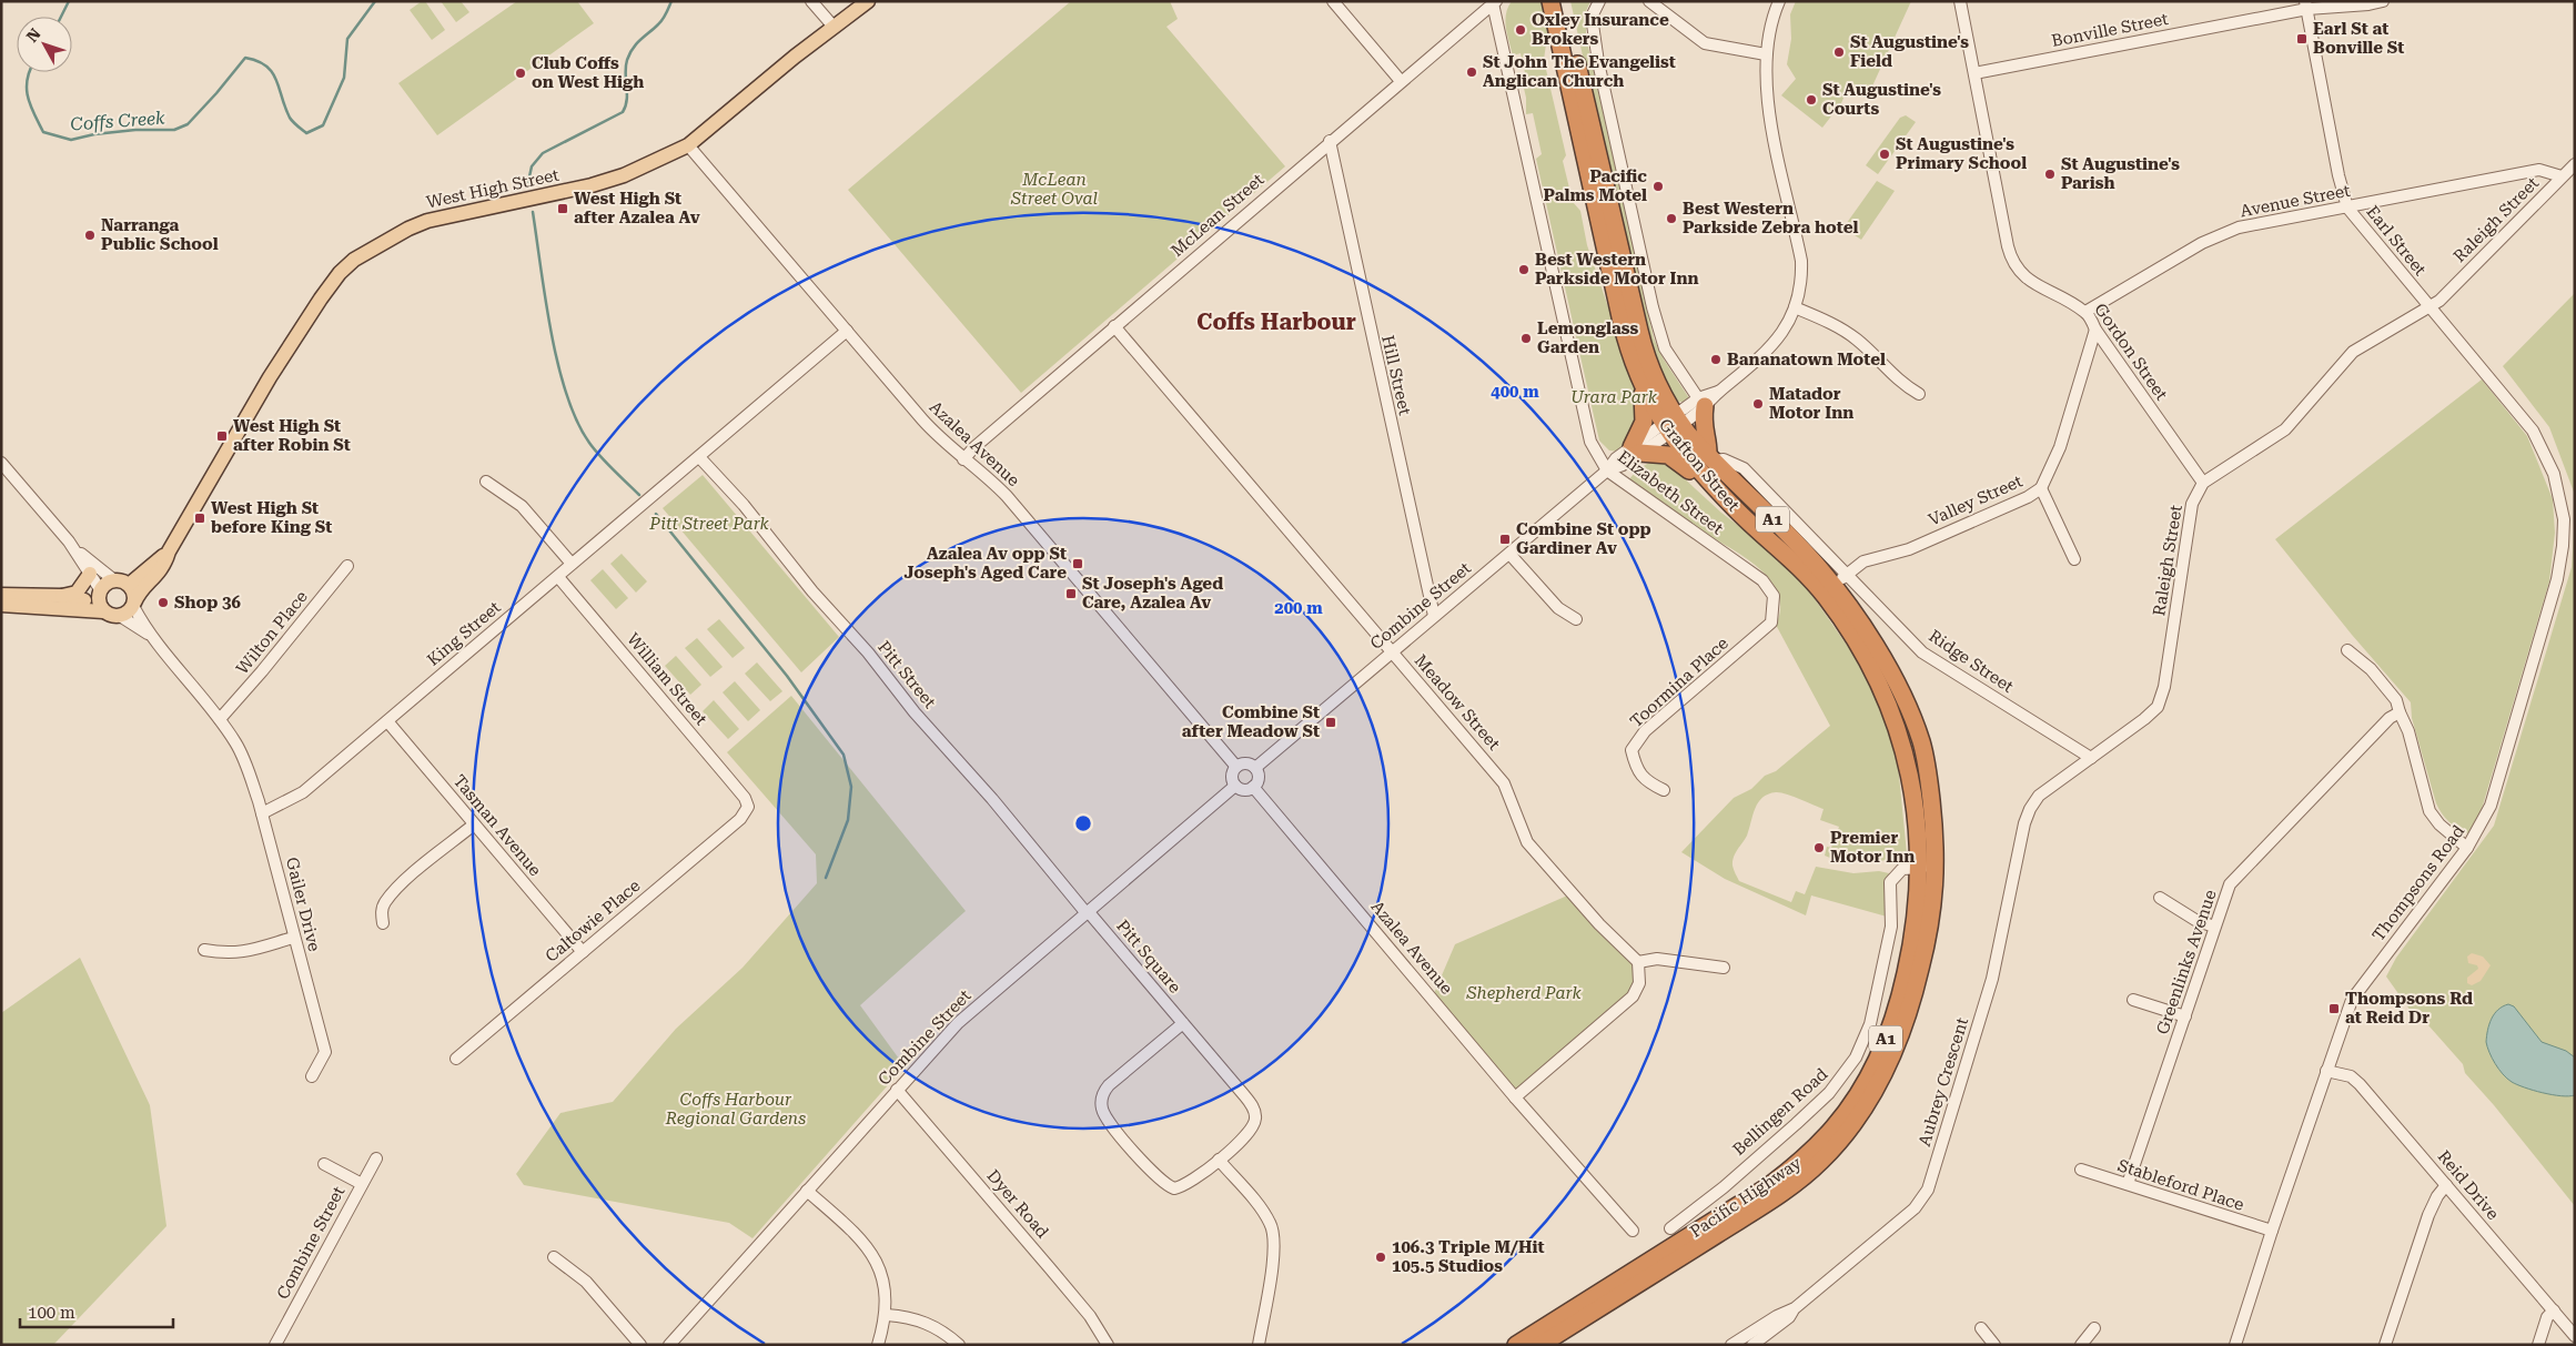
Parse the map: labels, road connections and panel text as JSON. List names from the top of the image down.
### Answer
{
  "streets": {
    "highway": ["Grafton Street", "A1", "Pacific Highway"],
    "main road": ["West High Street"],
    "street": [
      "Bonville Street",
      "Avenue Street",
      "McLean Street",
      "Raleigh Street",
      "Earl Street",
      "Gordon Street",
      "Hill Street",
      "Azalea Avenue",
      "Elizabeth Street",
      "Valley Street",
      "Combine Street",
      "Wilton Place",
      "King Street",
      "Ridge Street",
      "Pitt Street",
      "William Street",
      "Toormina Place",
      "Meadow Street",
      "Tasman Avenue",
      "Thompsons Road",
      "Gailer Drive",
      "Caltowie Place",
      "Pitt Square",
      "Greenlinks Avenue",
      "Aubrey Crescent",
      "Bellingen Road",
      "Stableford Place",
      "Reid Drive",
      "Dyer Road"
    ]
  },
  "crossings": [
    ["Bonville Street", "Earl Street"],
    ["Bonville Street", "Gordon Street"],
    ["West High Street", "Azalea Avenue"],
    ["Avenue Street", "Raleigh Street"],
    ["Avenue Street", "Earl Street"],
    ["Avenue Street", "Gordon Street"],
    ["McLean Street", "Hill Street"],
    ["McLean Street", "Azalea Avenue"],
    ["McLean Street", "Elizabeth Street"],
    ["McLean Street", "Meadow Street"],
    ["Raleigh Street", "Earl Street"],
    ["Raleigh Street", "Gordon Street"],
    ["Raleigh Street", "Ridge Street"],
    ["Raleigh Street", "Aubrey Crescent"],
    ["Earl Street", "Thompsons Road"],
    ["Gordon Street", "Valley Street"],
    ["Hill Street", "Combine Street"],
    ["Azalea Avenue", "Combine Street"],
    ["Azalea Avenue", "King Street"],
    ["Grafton Street", "Valley Street"],
    ["Grafton Street", "Combine Street"],
    ["Grafton Street", "Ridge Street"],
    ["Grafton Street", "Pacific Highway"],
    ["Elizabeth Street", "Combine Street"],
    ["Elizabeth Street", "Toormina Place"],
    ["Valley Street", "Ridge Street"],
    ["Valley Street", "Pacific Highway"],
    ["Combine Street", "Pitt Street"],
    ["Combine Street", "Meadow Street"],
    ["Combine Street", "Pitt Square"],
    ["Combine Street", "Dyer Road"],
    ["King Street", "Pitt Street"],
    ["King Street", "William Street"],
    ["King Street", "Tasman Avenue"],
    ["King Street", "Gailer Drive"],
    ["Pitt Street", "Pitt Square"],
    ["William Street", "Caltowie Place"],
    ["Tasman Avenue", "Caltowie Place"],
    ["Thompsons Road", "Stableford Place"],
    ["Thompsons Road", "Reid Drive"],
    ["Greenlinks Avenue", "Stableford Place"],
    ["Bellingen Road", "Pacific Highway"]
  ],
  "districts": ["Coffs Harbour"],
  "water": ["Coffs Creek"],
  "parks": [
    "McLean Street Oval",
    "Urara Park",
    "Pitt Street Park",
    "Shepherd Park",
    "Coffs Harbour Regional Gardens"
  ],
  "places": {
    "other": [
      "Oxley Insurance Brokers",
      "St Augustine's Field",
      "St John The Evangelist Anglican Church",
      "Club Coffs on West High",
      "St Augustine's Courts",
      "St Augustine's Primary School",
      "St Augustine's Parish",
      "Pacific Palms Motel",
      "Best Western Parkside Zebra hotel",
      "Narranga Public School",
      "Best Western Parkside Motor Inn",
      "Lemonglass Garden",
      "Bananatown Motel",
      "Matador Motor Inn",
      "Shop 36",
      "Premier Motor Inn",
      "106.3 Triple M/Hit 105.5 Studios"
    ],
    "transit": [
      "Earl St at Bonville St",
      "West High St after Azalea Av",
      "West High St after Robin St",
      "West High St before King St",
      "Combine St opp Gardiner Av",
      "Azalea Av opp St Joseph's Aged Care",
      "St Joseph's Aged Care, Azalea Av",
      "Combine St after Meadow St",
      "Thompsons Rd at Reid Dr"
    ]
  },
  "scale_bar": "100 m",
  "north": "top left",
  "rings": ["400 m", "200 m"]
}
